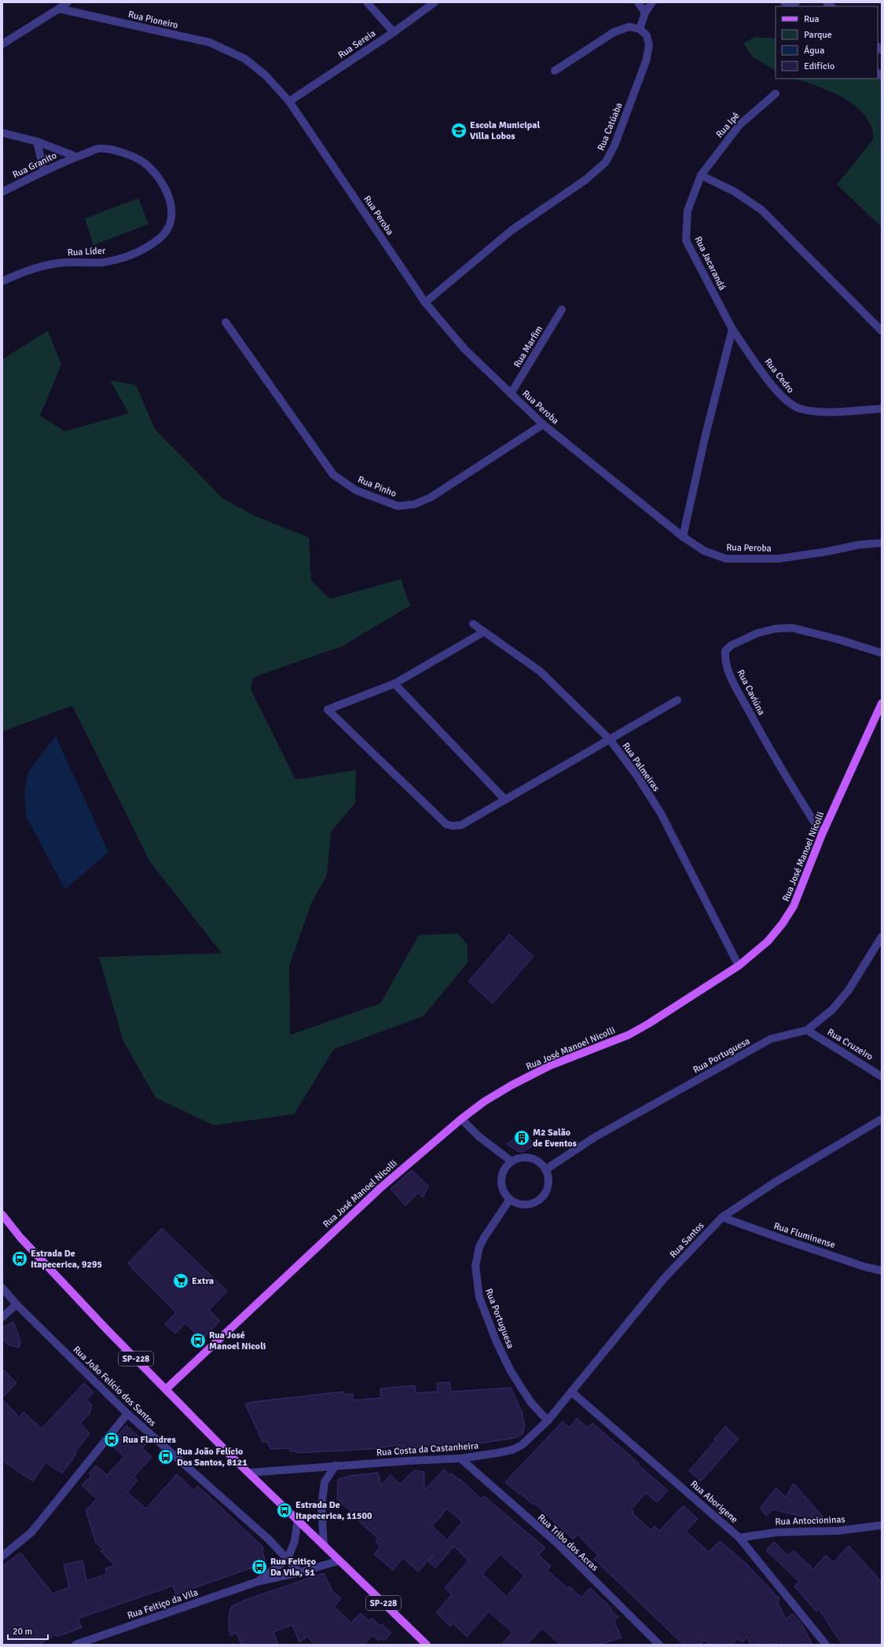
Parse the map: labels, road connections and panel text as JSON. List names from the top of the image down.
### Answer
{
  "streets": {
    "main road": ["Rua José Manoel Nicolli", "SP-228"],
    "street": [
      "Rua Pioneiro",
      "Rua Sereia",
      "Rua Ipê",
      "Rua Catúaba",
      "Rua Granito",
      "Rua Peroba",
      "Rua Líder",
      "Rua Jacarandá",
      "Rua Marfim",
      "Rua Cedro",
      "Rua Pinho",
      "Rua Caviúna",
      "Rua Palmeiras",
      "Rua Cruzeiro",
      "Rua Portuguesa",
      "Rua Fluminense",
      "Rua Santos",
      "Rua João Felício dos Santos",
      "Rua Costa da Castanheira",
      "Rua Aborigene",
      "Rua Antocioninas",
      "Rua Tribo dos Acras",
      "Rua Feitiço da Vila"
    ]
  },
  "crossings": [
    ["Rua Pioneiro", "Rua Sereia"],
    ["Rua Pioneiro", "Rua Peroba"],
    ["Rua Sereia", "Rua Peroba"],
    ["Rua Ipê", "Rua Jacarandá"],
    ["Rua Catúaba", "Rua Peroba"],
    ["Rua Granito", "Rua Líder"],
    ["Rua Peroba", "Rua Marfim"],
    ["Rua Peroba", "Rua Pinho"],
    ["Rua Jacarandá", "Rua Cedro"],
    ["Rua Caviúna", "Rua José Manoel Nicolli"],
    ["Rua Palmeiras", "Rua José Manoel Nicolli"],
    ["Rua José Manoel Nicolli", "SP-228"],
    ["Rua Cruzeiro", "Rua Portuguesa"],
    ["Rua Portuguesa", "Rua Santos"],
    ["Rua Portuguesa", "Rua Costa da Castanheira"],
    ["Rua Fluminense", "Rua Santos"],
    ["Rua Santos", "Rua Costa da Castanheira"],
    ["Rua Santos", "Rua Aborigene"],
    ["SP-228", "Rua Costa da Castanheira"],
    ["SP-228", "Rua Feitiço da Vila"],
    ["Rua João Felício dos Santos", "Rua Feitiço da Vila"],
    ["Rua Costa da Castanheira", "Rua Tribo dos Acras"],
    ["Rua Aborigene", "Rua Antocioninas"]
  ],
  "places": {
    "school or university": ["Escola Municipal Villa Lobos"],
    "building": ["M2 Salão de Eventos"],
    "bus stop": [
      "Estrada De Itapecerica, 9295",
      "Rua José Manoel Nicoli",
      "Rua Flandres",
      "Rua João Felício Dos Santos, 8121",
      "Estrada De Itapecerica, 11500",
      "Rua Feitiço Da Vila, 51"
    ],
    "supermarket": ["Extra"]
  },
  "legend": [
    "Rua",
    "Parque",
    "Água",
    "Edifício"
  ],
  "scale_bar": "20 m"
}
